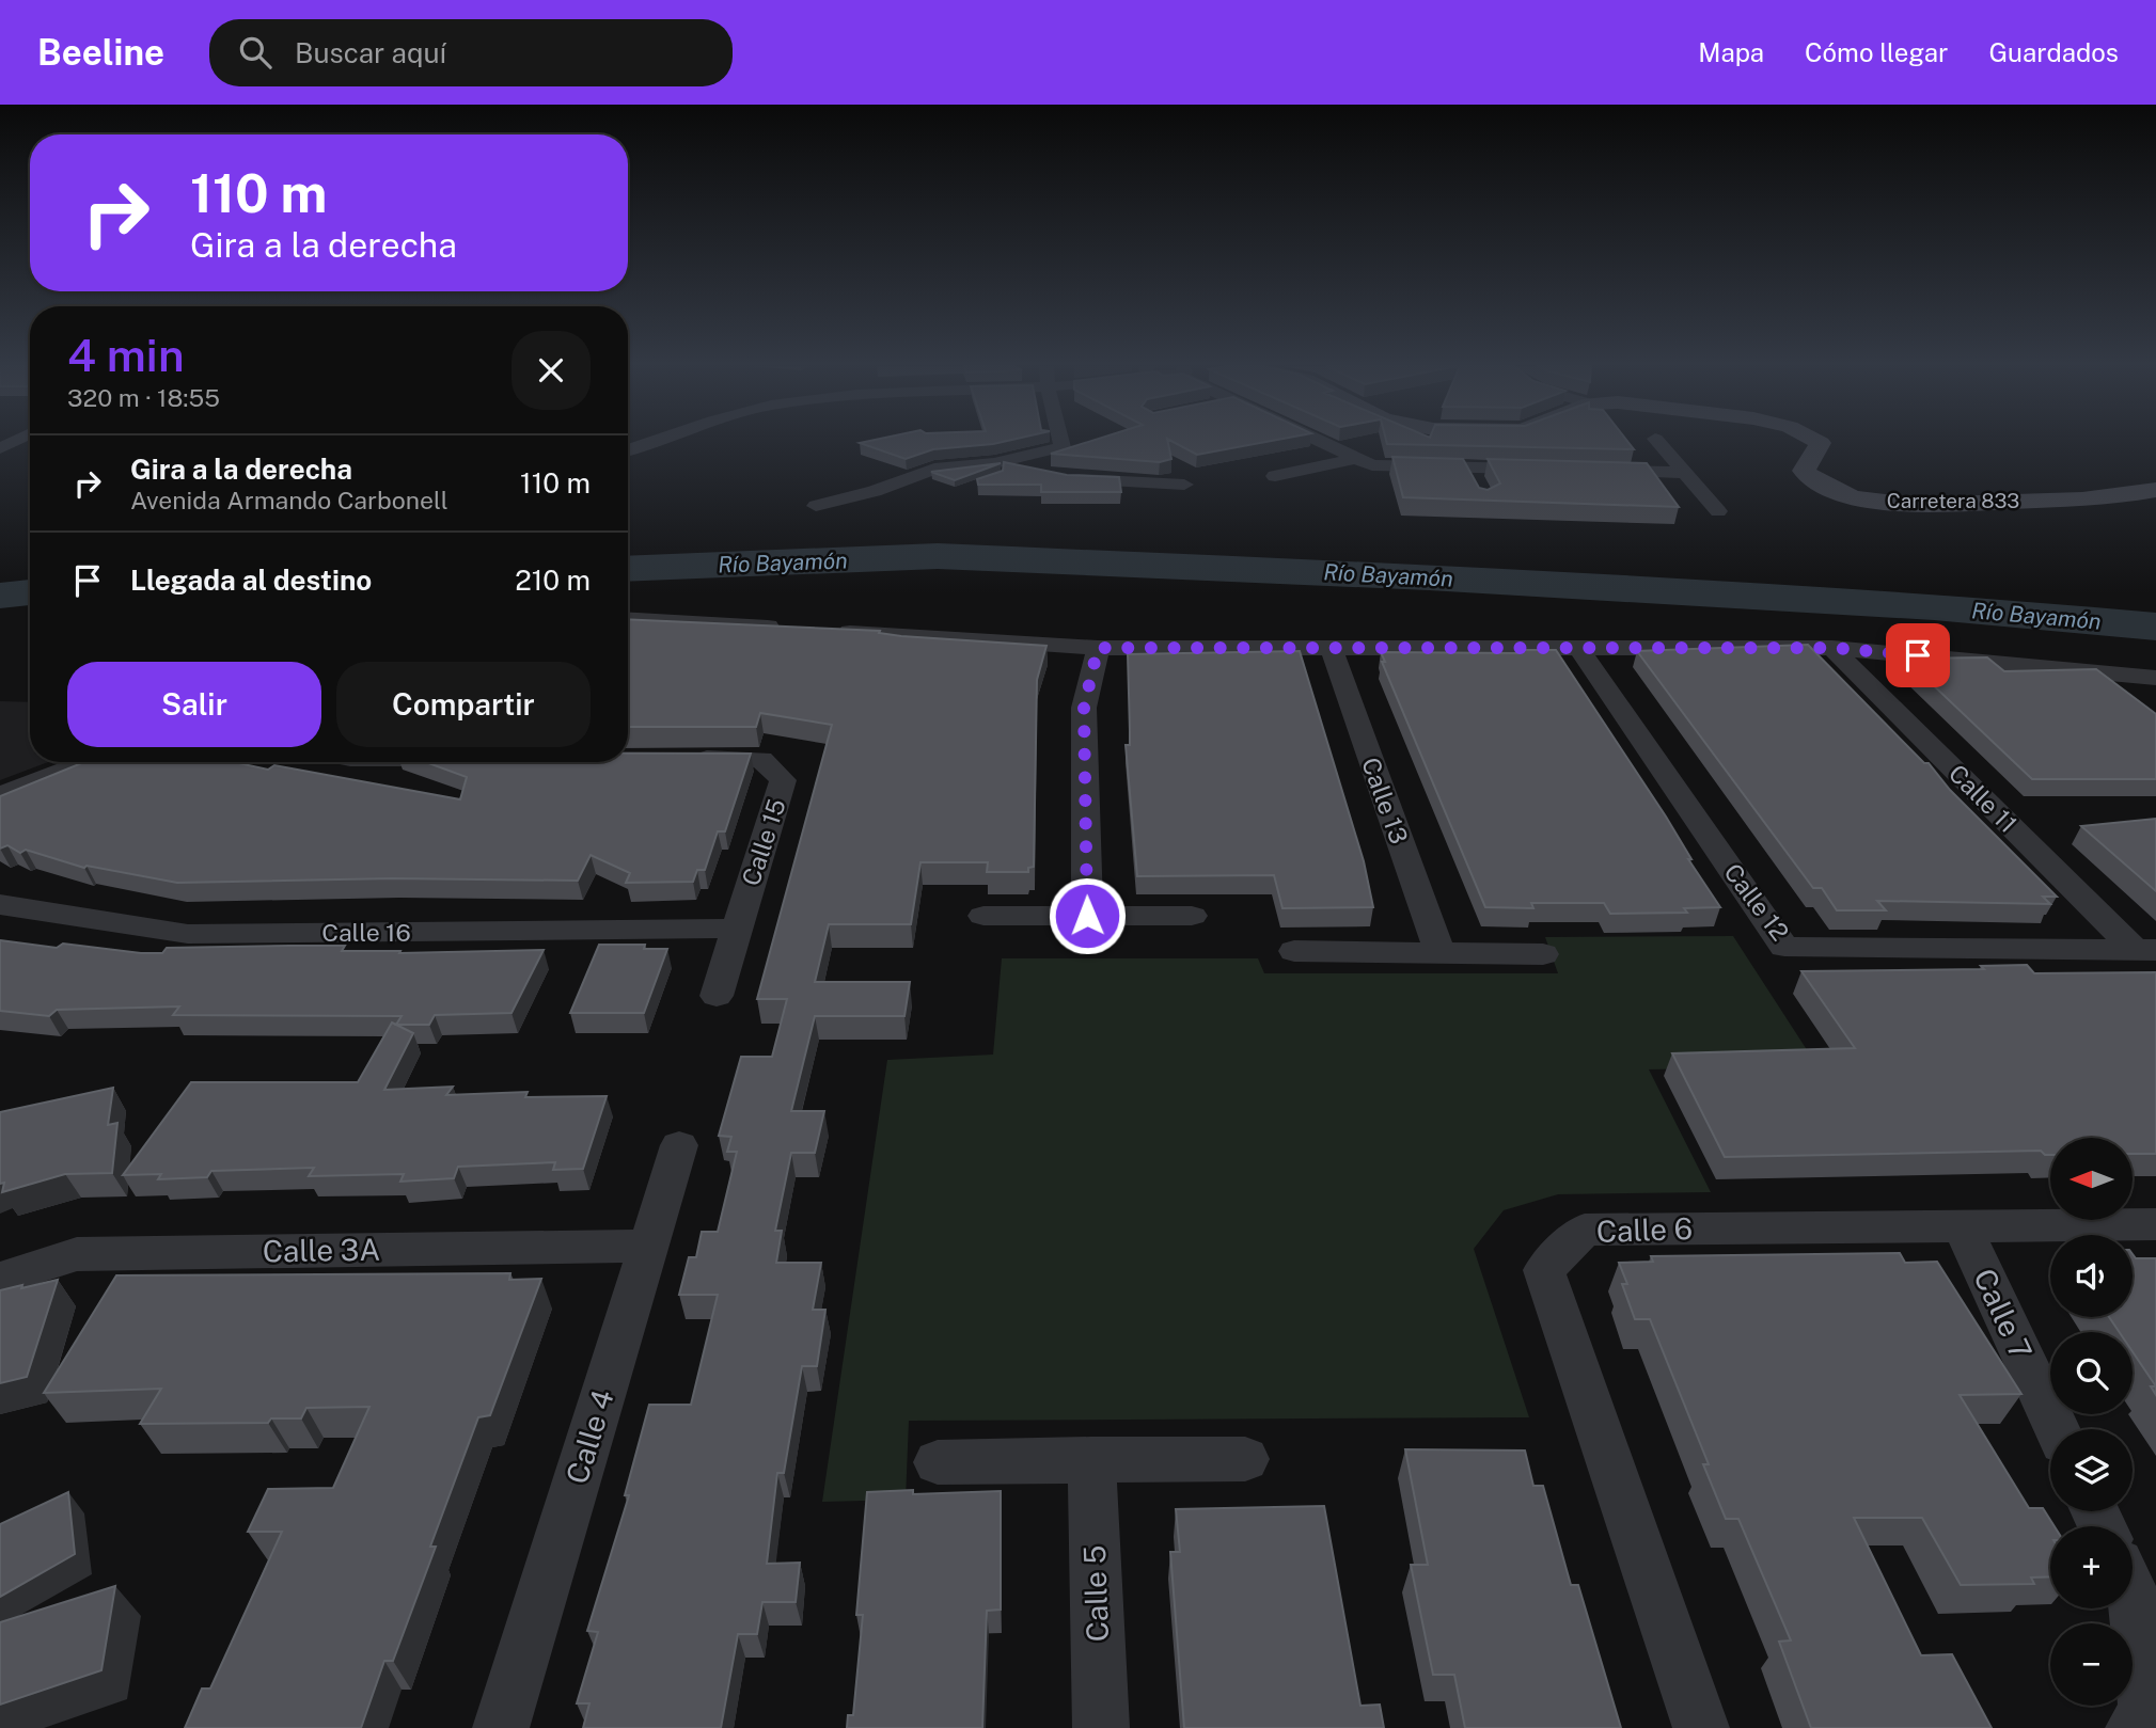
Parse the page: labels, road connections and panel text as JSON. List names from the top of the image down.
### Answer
{
  "streets": {
    "street": [
      "Carretera 833",
      "Calle 11",
      "Calle 13",
      "Calle 15",
      "Calle 12",
      "Calle 16",
      "Calle 6",
      "Calle 3A",
      "Calle 7",
      "Calle 4",
      "Calle 5"
    ]
  },
  "crossings": [
    ["Calle 11", "Calle 12"],
    ["Calle 15", "Calle 16"],
    ["Calle 6", "Calle 7"],
    ["Calle 3A", "Calle 4"]
  ],
  "water": ["Río Bayamón"],
  "north": "left",
  "page": {
    "header": "Beeline",
    "search": "Buscar aquí",
    "nav": ["Mapa", "Cómo llegar", "Guardados"],
    "turn": ["110 m", "Gira a la derecha"],
    "heading": ["4 min", "320 m · 18:55"],
    "list": [
      {
        "name": "Gira a la derecha",
        "note": "Avenida Armando Carbonell",
        "value": "110 m"
      },
      {
        "name": "Llegada al destino",
        "value": "210 m"
      }
    ],
    "buttons": ["Salir", "Compartir"],
    "map_buttons": ["+", "−"]
  }
}
